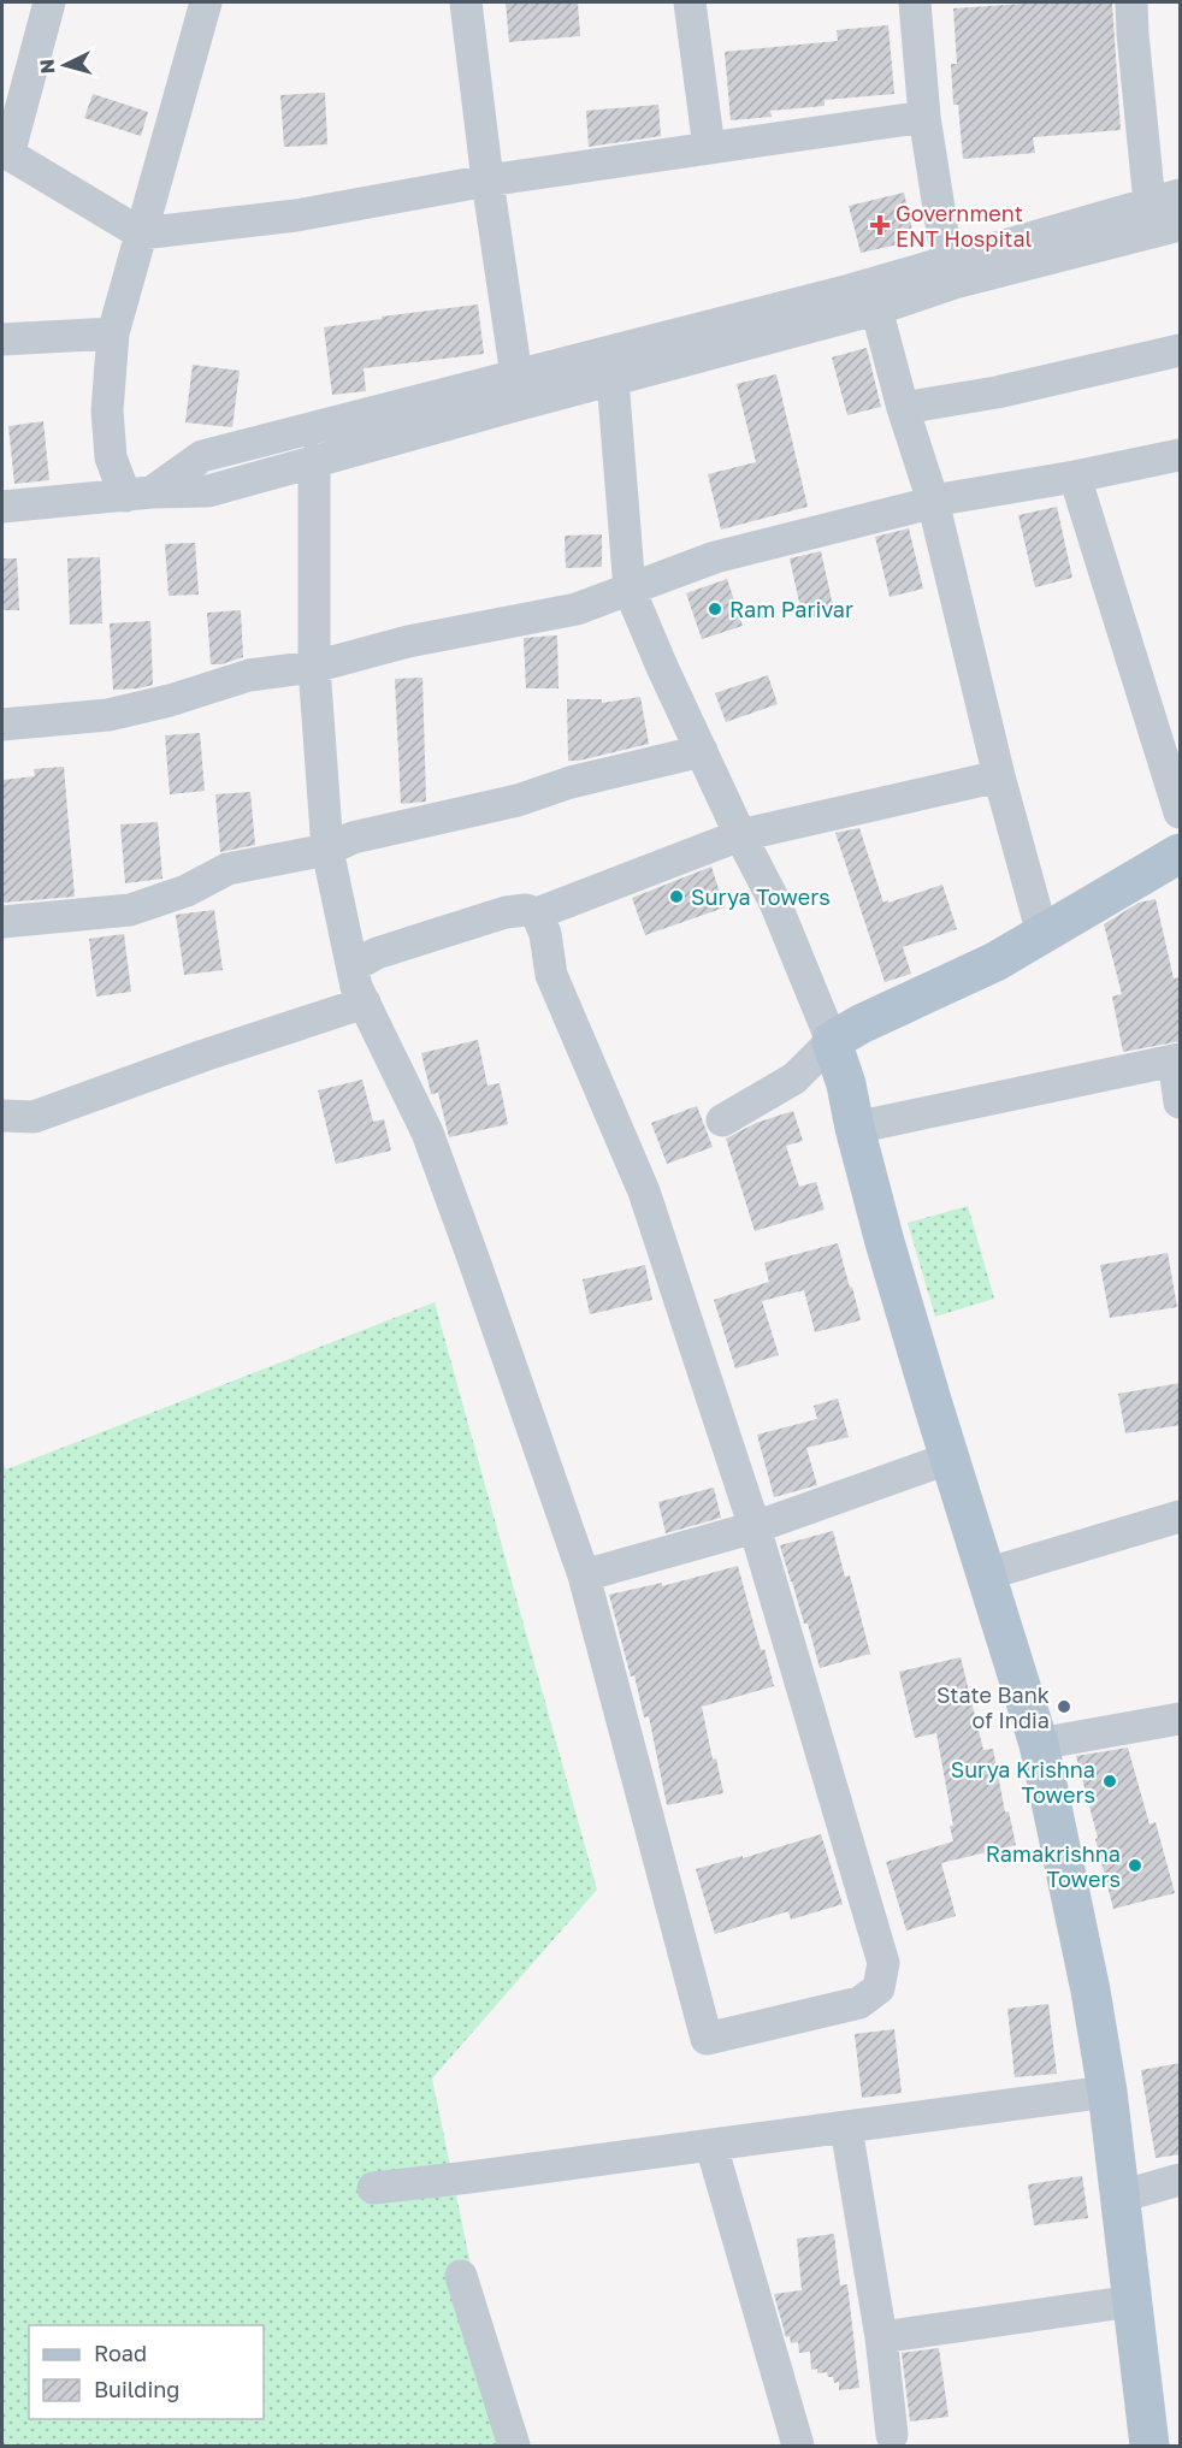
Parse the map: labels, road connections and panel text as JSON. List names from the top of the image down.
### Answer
{
  "places": {
    "health": ["Government ENT Hospital"],
    "other": [
      "Ram Parivar",
      "Surya Towers",
      "State Bank of India",
      "Surya Krishna Towers",
      "Ramakrishna Towers"
    ]
  },
  "legend": ["Road", "Building"],
  "north": "left"
}
